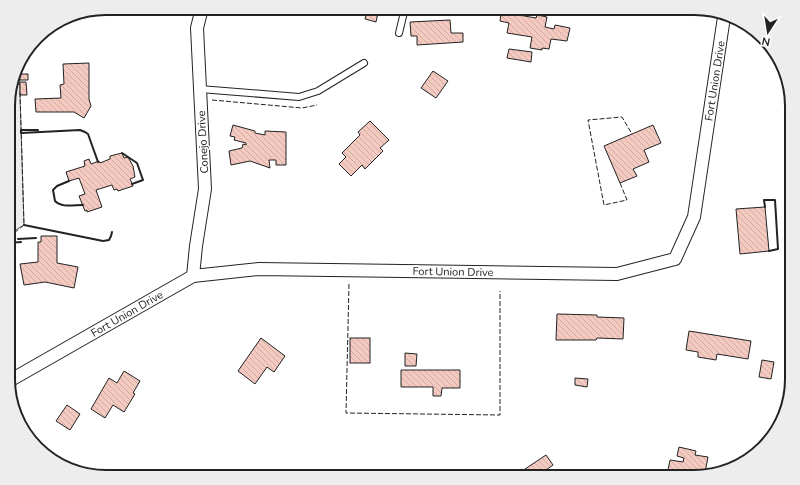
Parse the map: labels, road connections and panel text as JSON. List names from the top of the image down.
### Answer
{
  "streets": {
    "street": ["Fort Union Drive", "Conejo Drive"]
  },
  "crossings": [
    ["Fort Union Drive", "Conejo Drive"]
  ],
  "north": "bottom"
}
